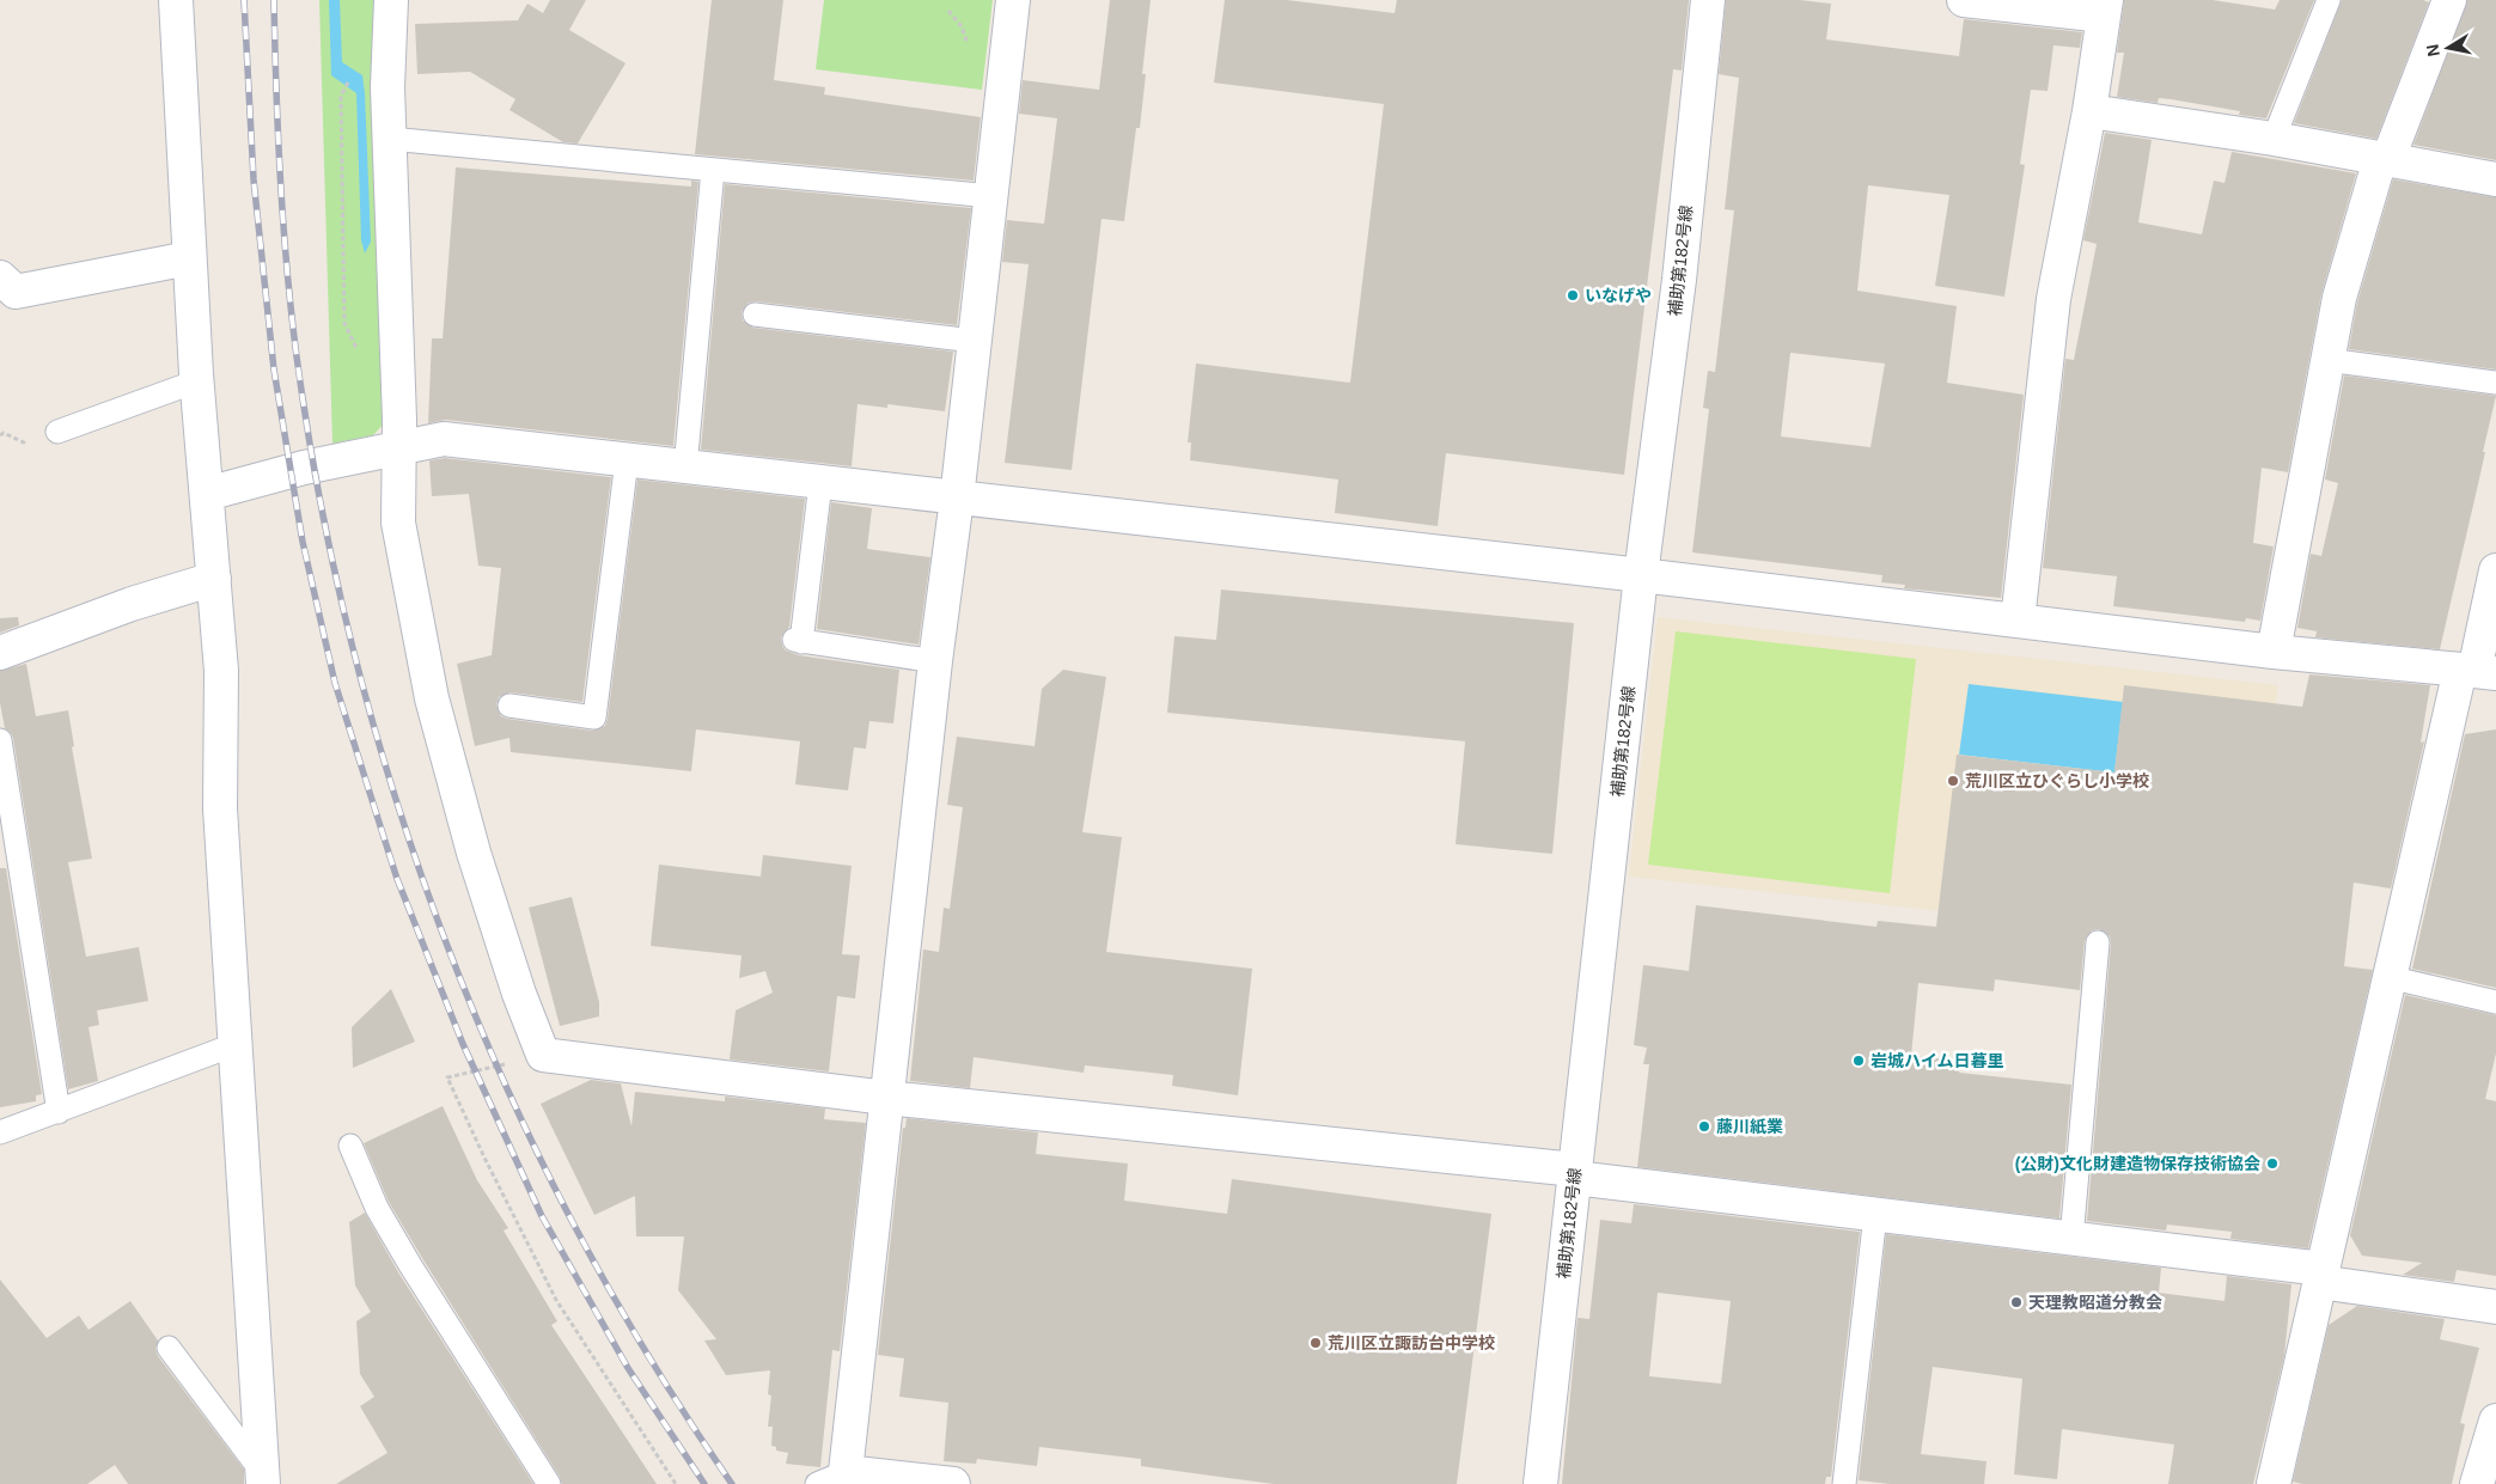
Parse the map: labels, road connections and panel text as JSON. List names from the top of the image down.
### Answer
{
  "streets": {
    "street": ["補助第182号線"]
  },
  "places": [
    "いなげや",
    "荒川区立ひぐらし小学校",
    "岩城ハイム日暮里",
    "藤川紙業",
    "(公財)文化財建造物保存技術協会",
    "天理教昭道分教会",
    "荒川区立諏訪台中学校"
  ],
  "north": "left"
}
